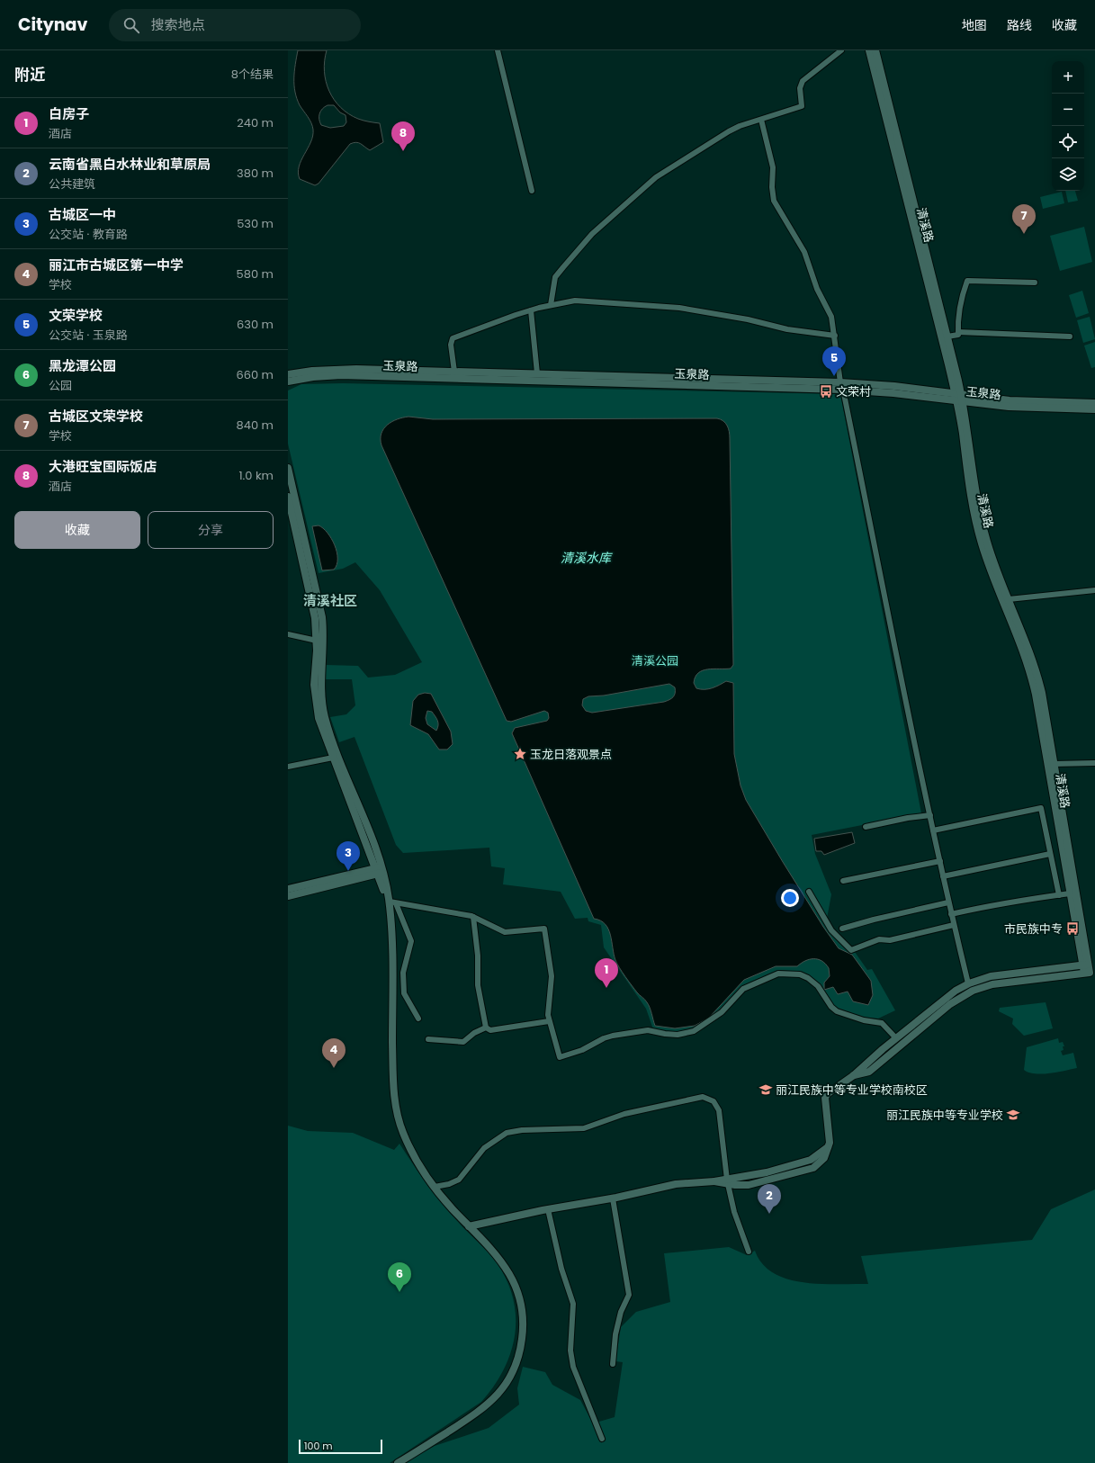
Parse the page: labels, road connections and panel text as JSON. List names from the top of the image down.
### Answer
{
  "streets": {
    "street": ["清溪路", "玉泉路"]
  },
  "crossings": [
    ["清溪路", "玉泉路"]
  ],
  "districts": ["清溪社区"],
  "water": ["清溪水库"],
  "parks": ["清溪公园"],
  "places": {
    "bus stop": ["文荣村", "市民族中专"],
    "place": ["玉龙日落观景点"],
    "school or university": ["丽江民族中等专业学校南校区", "丽江民族中等专业学校"]
  },
  "scale_bar": "100 m",
  "page": {
    "header": "Citynav",
    "search": "搜索地点",
    "nav": ["地图", "路线", "收藏"],
    "heading": ["附近", "8个结果"],
    "map_buttons": ["+", "−"],
    "list": [
      {
        "mark": "1",
        "name": "白房子",
        "note": "酒店",
        "value": "240 m"
      },
      {
        "mark": "2",
        "name": "云南省黑白水林业和草原局",
        "note": "公共建筑",
        "value": "380 m"
      },
      {
        "mark": "3",
        "name": "古城区一中",
        "note": "公交站 · 教育路",
        "value": "530 m"
      },
      {
        "mark": "4",
        "name": "丽江市古城区第一中学",
        "note": "学校",
        "value": "580 m"
      },
      {
        "mark": "5",
        "name": "文荣学校",
        "note": "公交站 · 玉泉路",
        "value": "630 m"
      },
      {
        "mark": "6",
        "name": "黑龙潭公园",
        "note": "公园",
        "value": "660 m"
      },
      {
        "mark": "7",
        "name": "古城区文荣学校",
        "note": "学校",
        "value": "840 m"
      },
      {
        "mark": "8",
        "name": "大港旺宝国际饭店",
        "note": "酒店",
        "value": "1.0 km"
      }
    ],
    "pins": [
      "8",
      "7",
      "5",
      "3",
      "1",
      "4",
      "2",
      "6"
    ],
    "buttons": ["收藏", "分享"],
    "scale": "100 m"
  }
}
